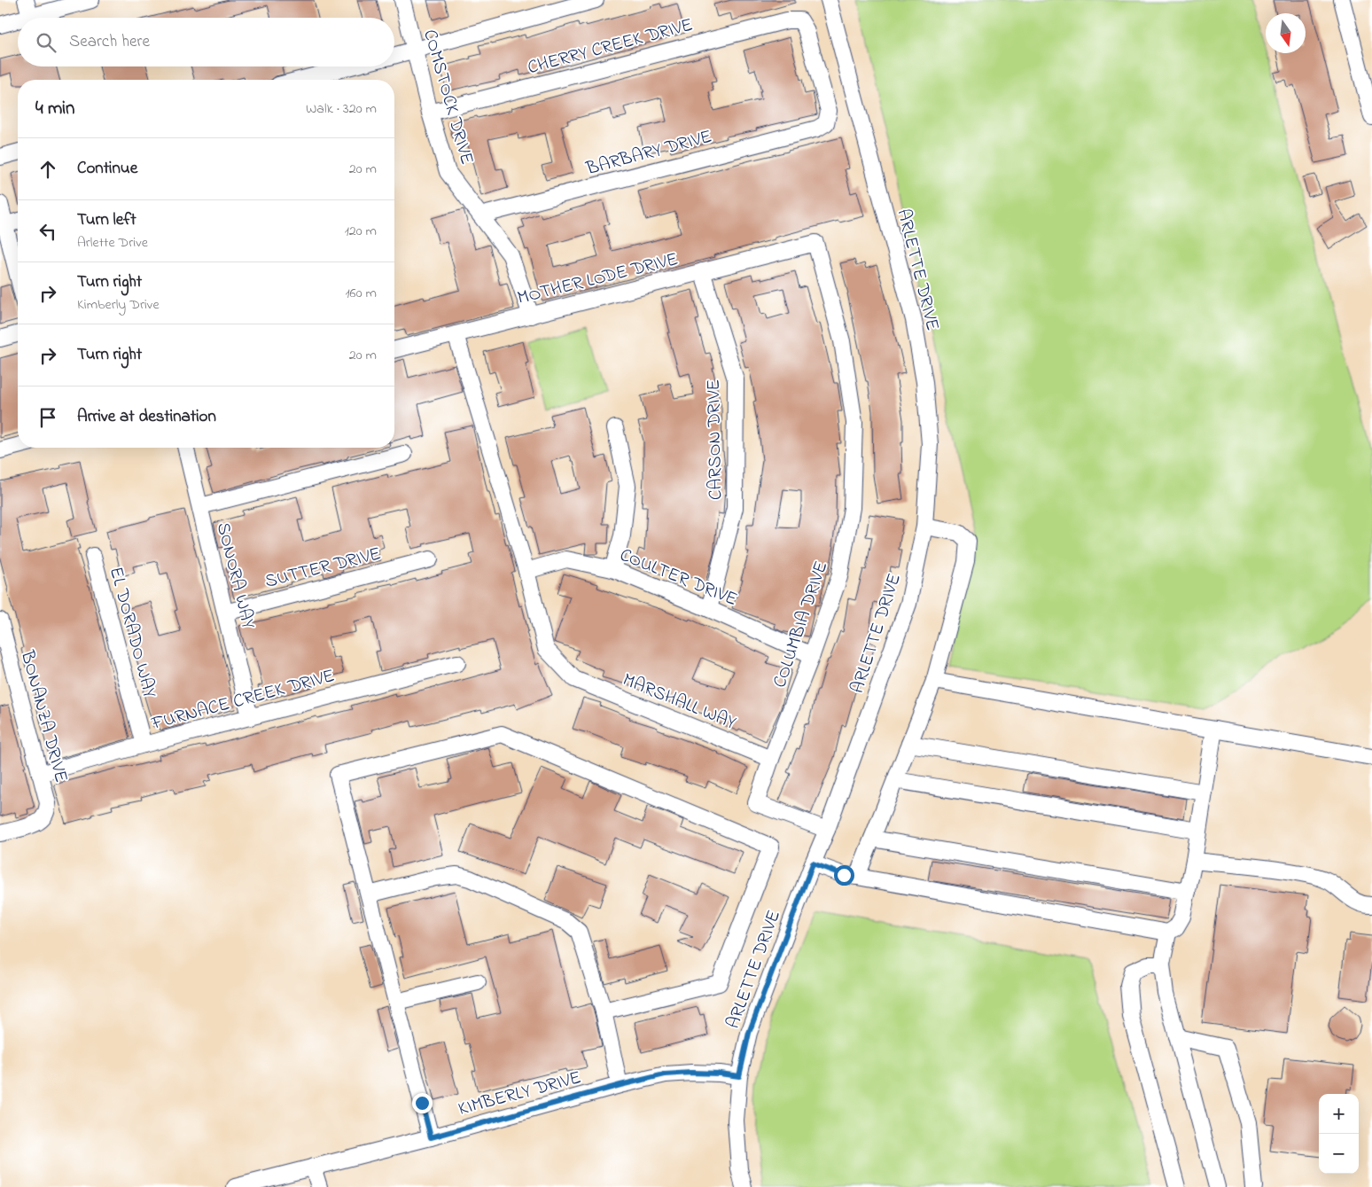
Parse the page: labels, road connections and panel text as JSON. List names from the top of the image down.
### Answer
{
  "streets": {
    "street": [
      "CHERRY CREEK DRIVE",
      "COMSTOCK DRIVE",
      "BARBARY DRIVE",
      "ARLETTE DRIVE",
      "MOTHER LODE DRIVE",
      "CARSON DRIVE",
      "SUTTER DRIVE",
      "SONORA WAY",
      "COULTER DRIVE",
      "COLUMBIA DRIVE",
      "EL DORADO WAY",
      "FURNACE CREEK DRIVE",
      "MARSHALL WAY",
      "BONANZA DRIVE",
      "KIMBERLY DRIVE"
    ]
  },
  "crossings": [
    ["CHERRY CREEK DRIVE", "COMSTOCK DRIVE"],
    ["CHERRY CREEK DRIVE", "BARBARY DRIVE"],
    ["COMSTOCK DRIVE", "BARBARY DRIVE"],
    ["COMSTOCK DRIVE", "MOTHER LODE DRIVE"],
    ["ARLETTE DRIVE", "COLUMBIA DRIVE"],
    ["ARLETTE DRIVE", "KIMBERLY DRIVE"],
    ["MOTHER LODE DRIVE", "CARSON DRIVE"],
    ["MOTHER LODE DRIVE", "COLUMBIA DRIVE"],
    ["CARSON DRIVE", "COULTER DRIVE"],
    ["SUTTER DRIVE", "SONORA WAY"],
    ["SONORA WAY", "FURNACE CREEK DRIVE"],
    ["COULTER DRIVE", "COLUMBIA DRIVE"],
    ["COULTER DRIVE", "MARSHALL WAY"],
    ["COLUMBIA DRIVE", "MARSHALL WAY"],
    ["EL DORADO WAY", "FURNACE CREEK DRIVE"],
    ["FURNACE CREEK DRIVE", "BONANZA DRIVE"]
  ],
  "north": "bottom",
  "page": {
    "search": "Search here",
    "heading": ["4 min", "Walk · 320 m"],
    "list": [
      ["Continue", "20 m"],
      ["Turn left", "Arlette Drive", "120 m"],
      ["Turn right", "Kimberly Drive", "160 m"],
      ["Turn right", "20 m"],
      "Arrive at destination"
    ],
    "map_buttons": ["+", "−"]
  }
}
